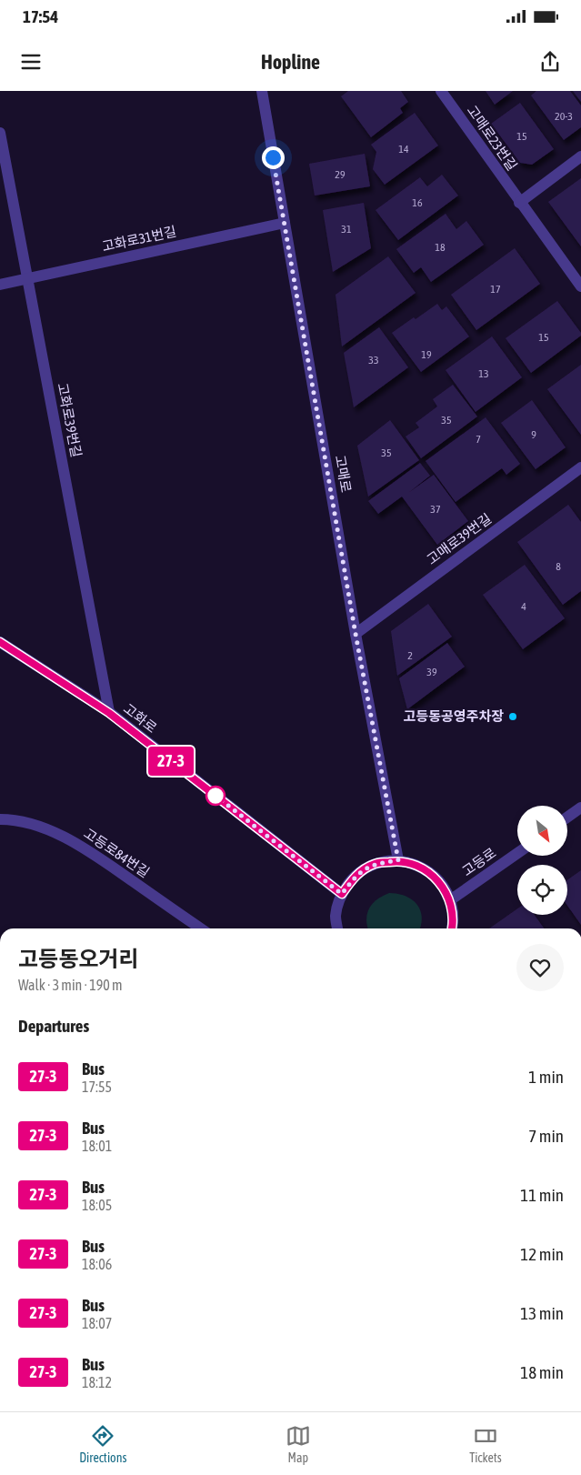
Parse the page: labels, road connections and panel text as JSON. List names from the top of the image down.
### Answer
{
  "streets": {
    "street": [
      "고매로23번길",
      "고화로31번길",
      "고화로39번길",
      "고매로",
      "고매로39번길",
      "고화로",
      "고등로84번길",
      "고등로"
    ]
  },
  "crossings": [
    ["고화로31번길", "고화로39번길"],
    ["고화로31번길", "고매로"],
    ["고화로39번길", "고화로"],
    ["고매로", "고매로39번길"]
  ],
  "places": ["고등동공영주차장"],
  "lines": ["bus line 27-3"],
  "house_numbers": [
    "20-3",
    "15",
    "14",
    "29",
    "16",
    "31",
    "18",
    "17",
    "15",
    "19",
    "33",
    "13",
    "35",
    "9",
    "7",
    "35",
    "37",
    "8",
    "4",
    "2",
    "39"
  ],
  "north": "bottom right",
  "page": {
    "status": "17:54",
    "header": "Hopline",
    "on_map": "27-3",
    "heading": [
      ["고등동오거리", "Walk · 3 min · 190 m"],
      "Departures"
    ],
    "list": [
      {
        "mark": "27-3",
        "name": "Bus",
        "note": "17:55",
        "value": "1 min"
      },
      {
        "mark": "27-3",
        "name": "Bus",
        "note": "18:01",
        "value": "7 min"
      },
      {
        "mark": "27-3",
        "name": "Bus",
        "note": "18:05",
        "value": "11 min"
      },
      {
        "mark": "27-3",
        "name": "Bus",
        "note": "18:06",
        "value": "12 min"
      },
      {
        "mark": "27-3",
        "name": "Bus",
        "note": "18:07",
        "value": "13 min"
      },
      {
        "mark": "27-3",
        "name": "Bus",
        "note": "18:12",
        "value": "18 min"
      }
    ],
    "tabs": ["Directions", "Map", "Tickets"]
  }
}
